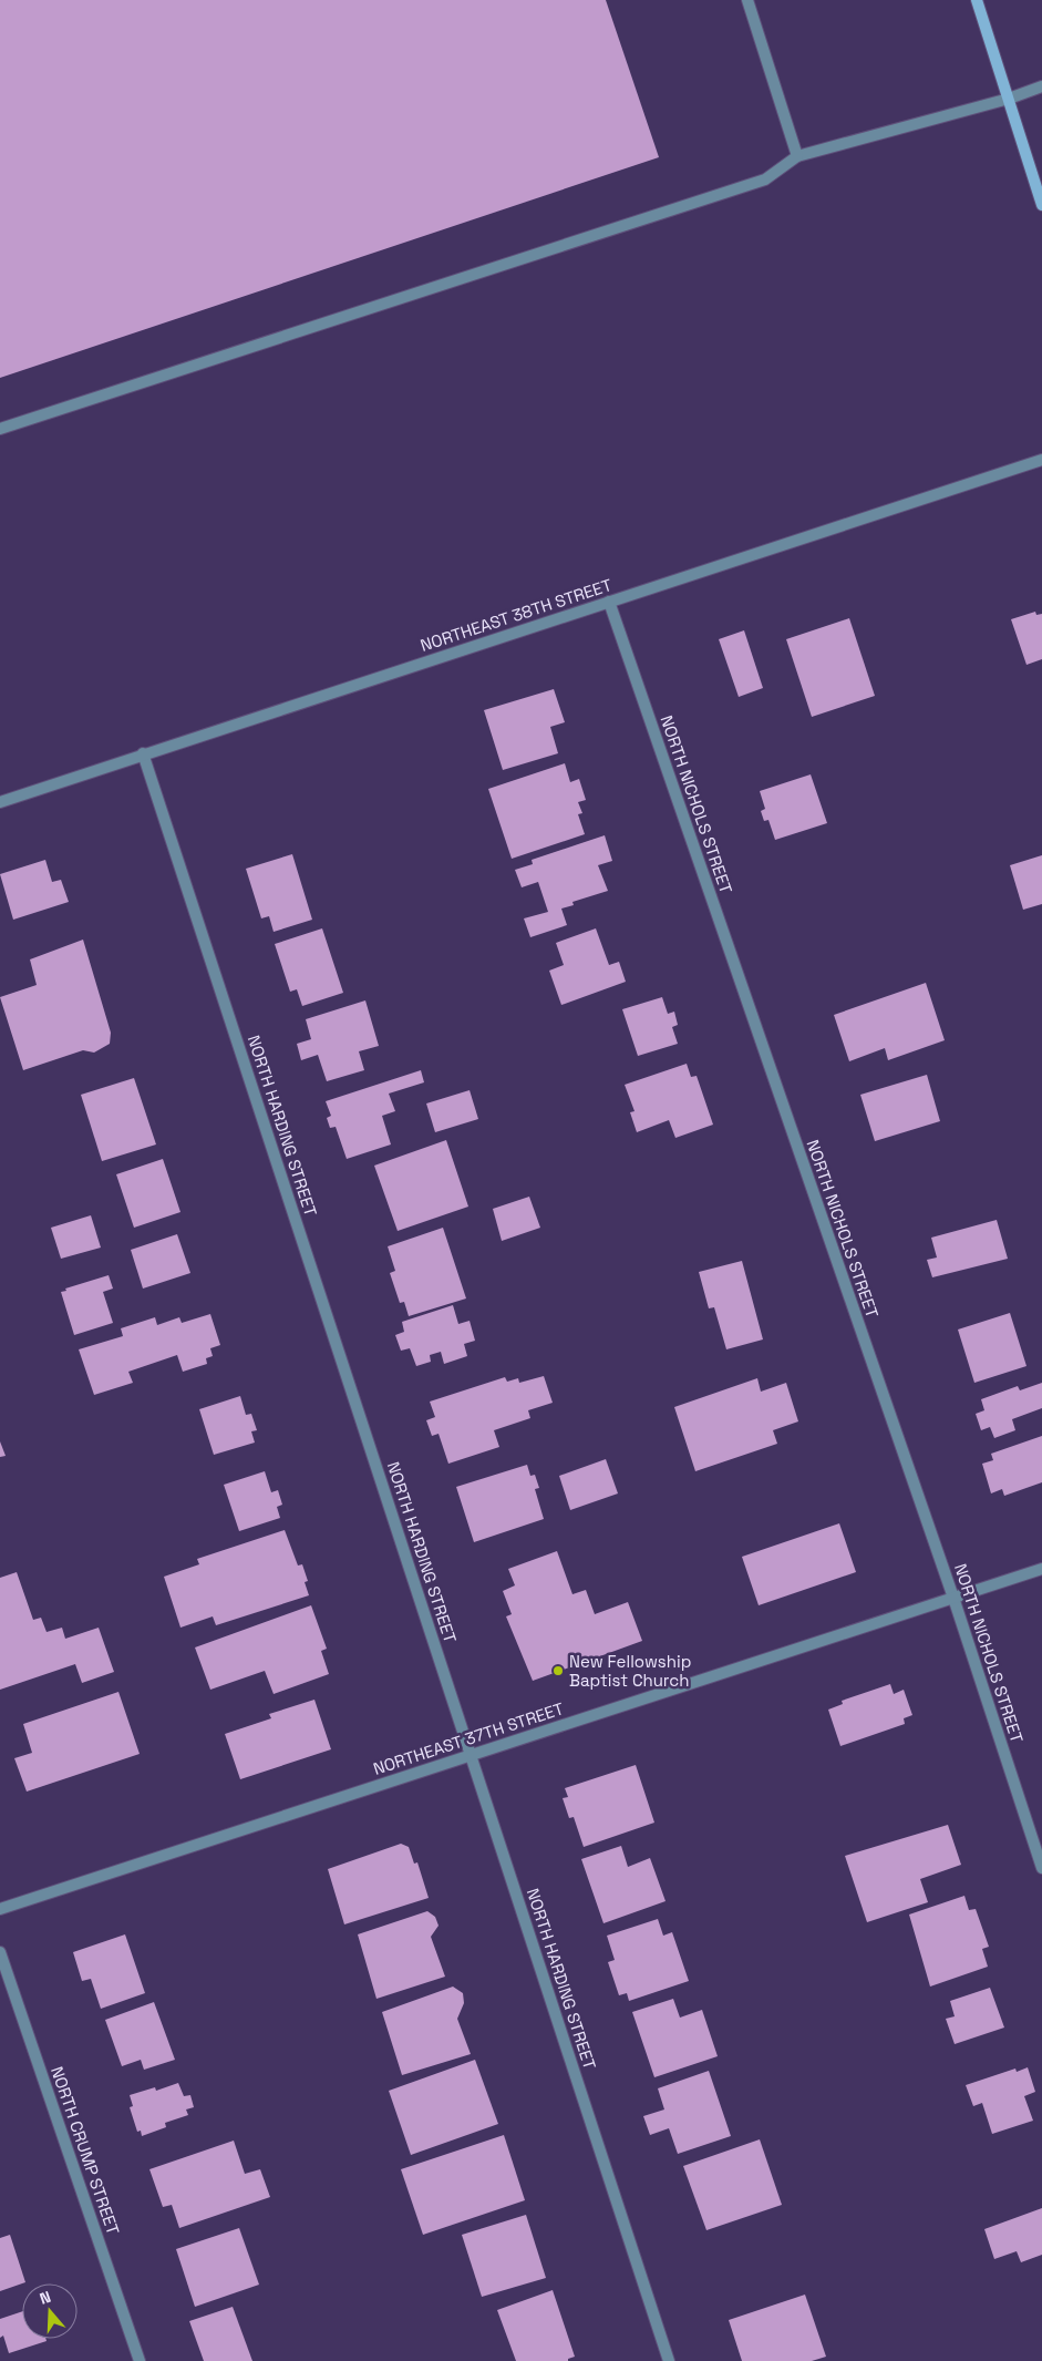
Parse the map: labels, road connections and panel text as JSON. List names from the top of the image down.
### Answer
{
  "streets": {
    "street": [
      "NORTHEAST 38TH STREET",
      "NORTH NICHOLS STREET",
      "NORTH HARDING STREET",
      "NORTHEAST 37TH STREET",
      "NORTH CRUMP STREET"
    ]
  },
  "crossings": [
    ["NORTHEAST 38TH STREET", "NORTH NICHOLS STREET"],
    ["NORTHEAST 38TH STREET", "NORTH HARDING STREET"],
    ["NORTH NICHOLS STREET", "NORTHEAST 37TH STREET"],
    ["NORTH HARDING STREET", "NORTHEAST 37TH STREET"]
  ],
  "places": ["New Fellowship Baptist Church"],
  "north": "top"
}
